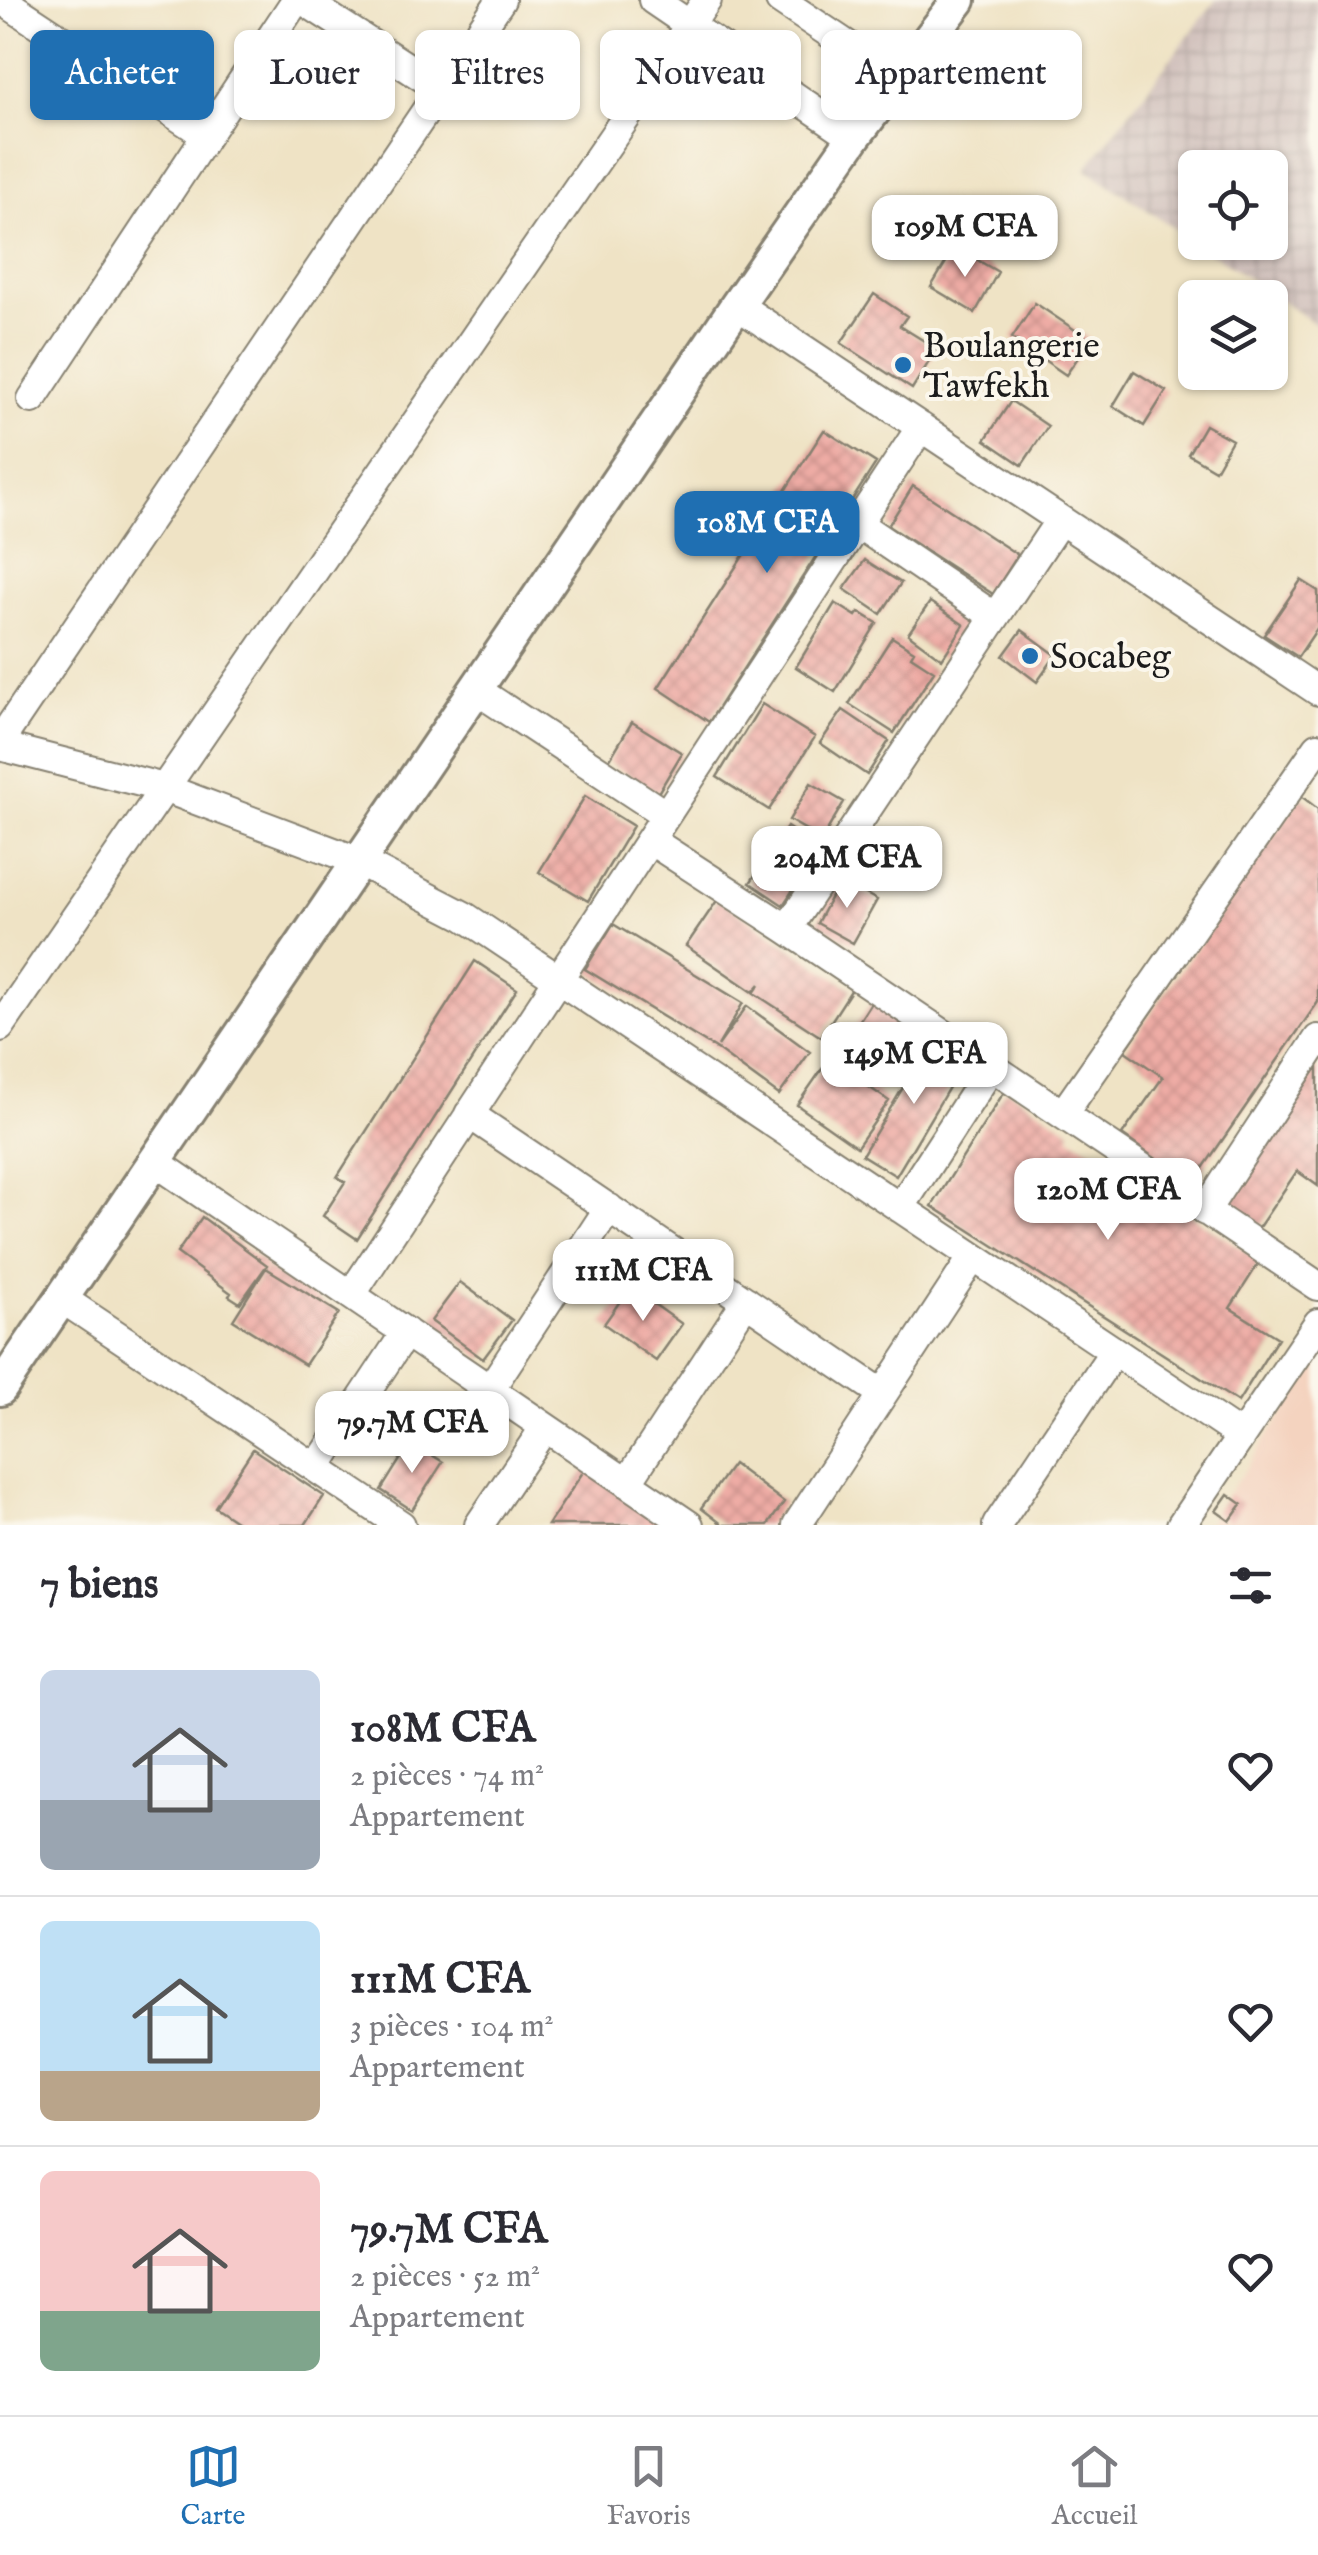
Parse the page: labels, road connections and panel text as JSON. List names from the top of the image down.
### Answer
{
  "places": ["Boulangerie Tawfekh", "Socabeg"],
  "page": {
    "chip": [
      "Acheter",
      "Louer",
      "Filtres",
      "Nouveau",
      "Appartement"
    ],
    "price": [
      "109M CFA",
      "108M CFA",
      "204M CFA",
      "149M CFA",
      "120M CFA",
      "111M CFA",
      "79.7M CFA"
    ],
    "heading": "7 biens",
    "list": [
      {
        "name": "108M CFA",
        "note": "2 pièces · 74 m² · Appartement"
      },
      {
        "name": "111M CFA",
        "note": "3 pièces · 104 m² · Appartement"
      },
      {
        "name": "79.7M CFA",
        "note": "2 pièces · 52 m² · Appartement"
      }
    ],
    "tabs": ["Carte", "Favoris", "Accueil"]
  }
}
